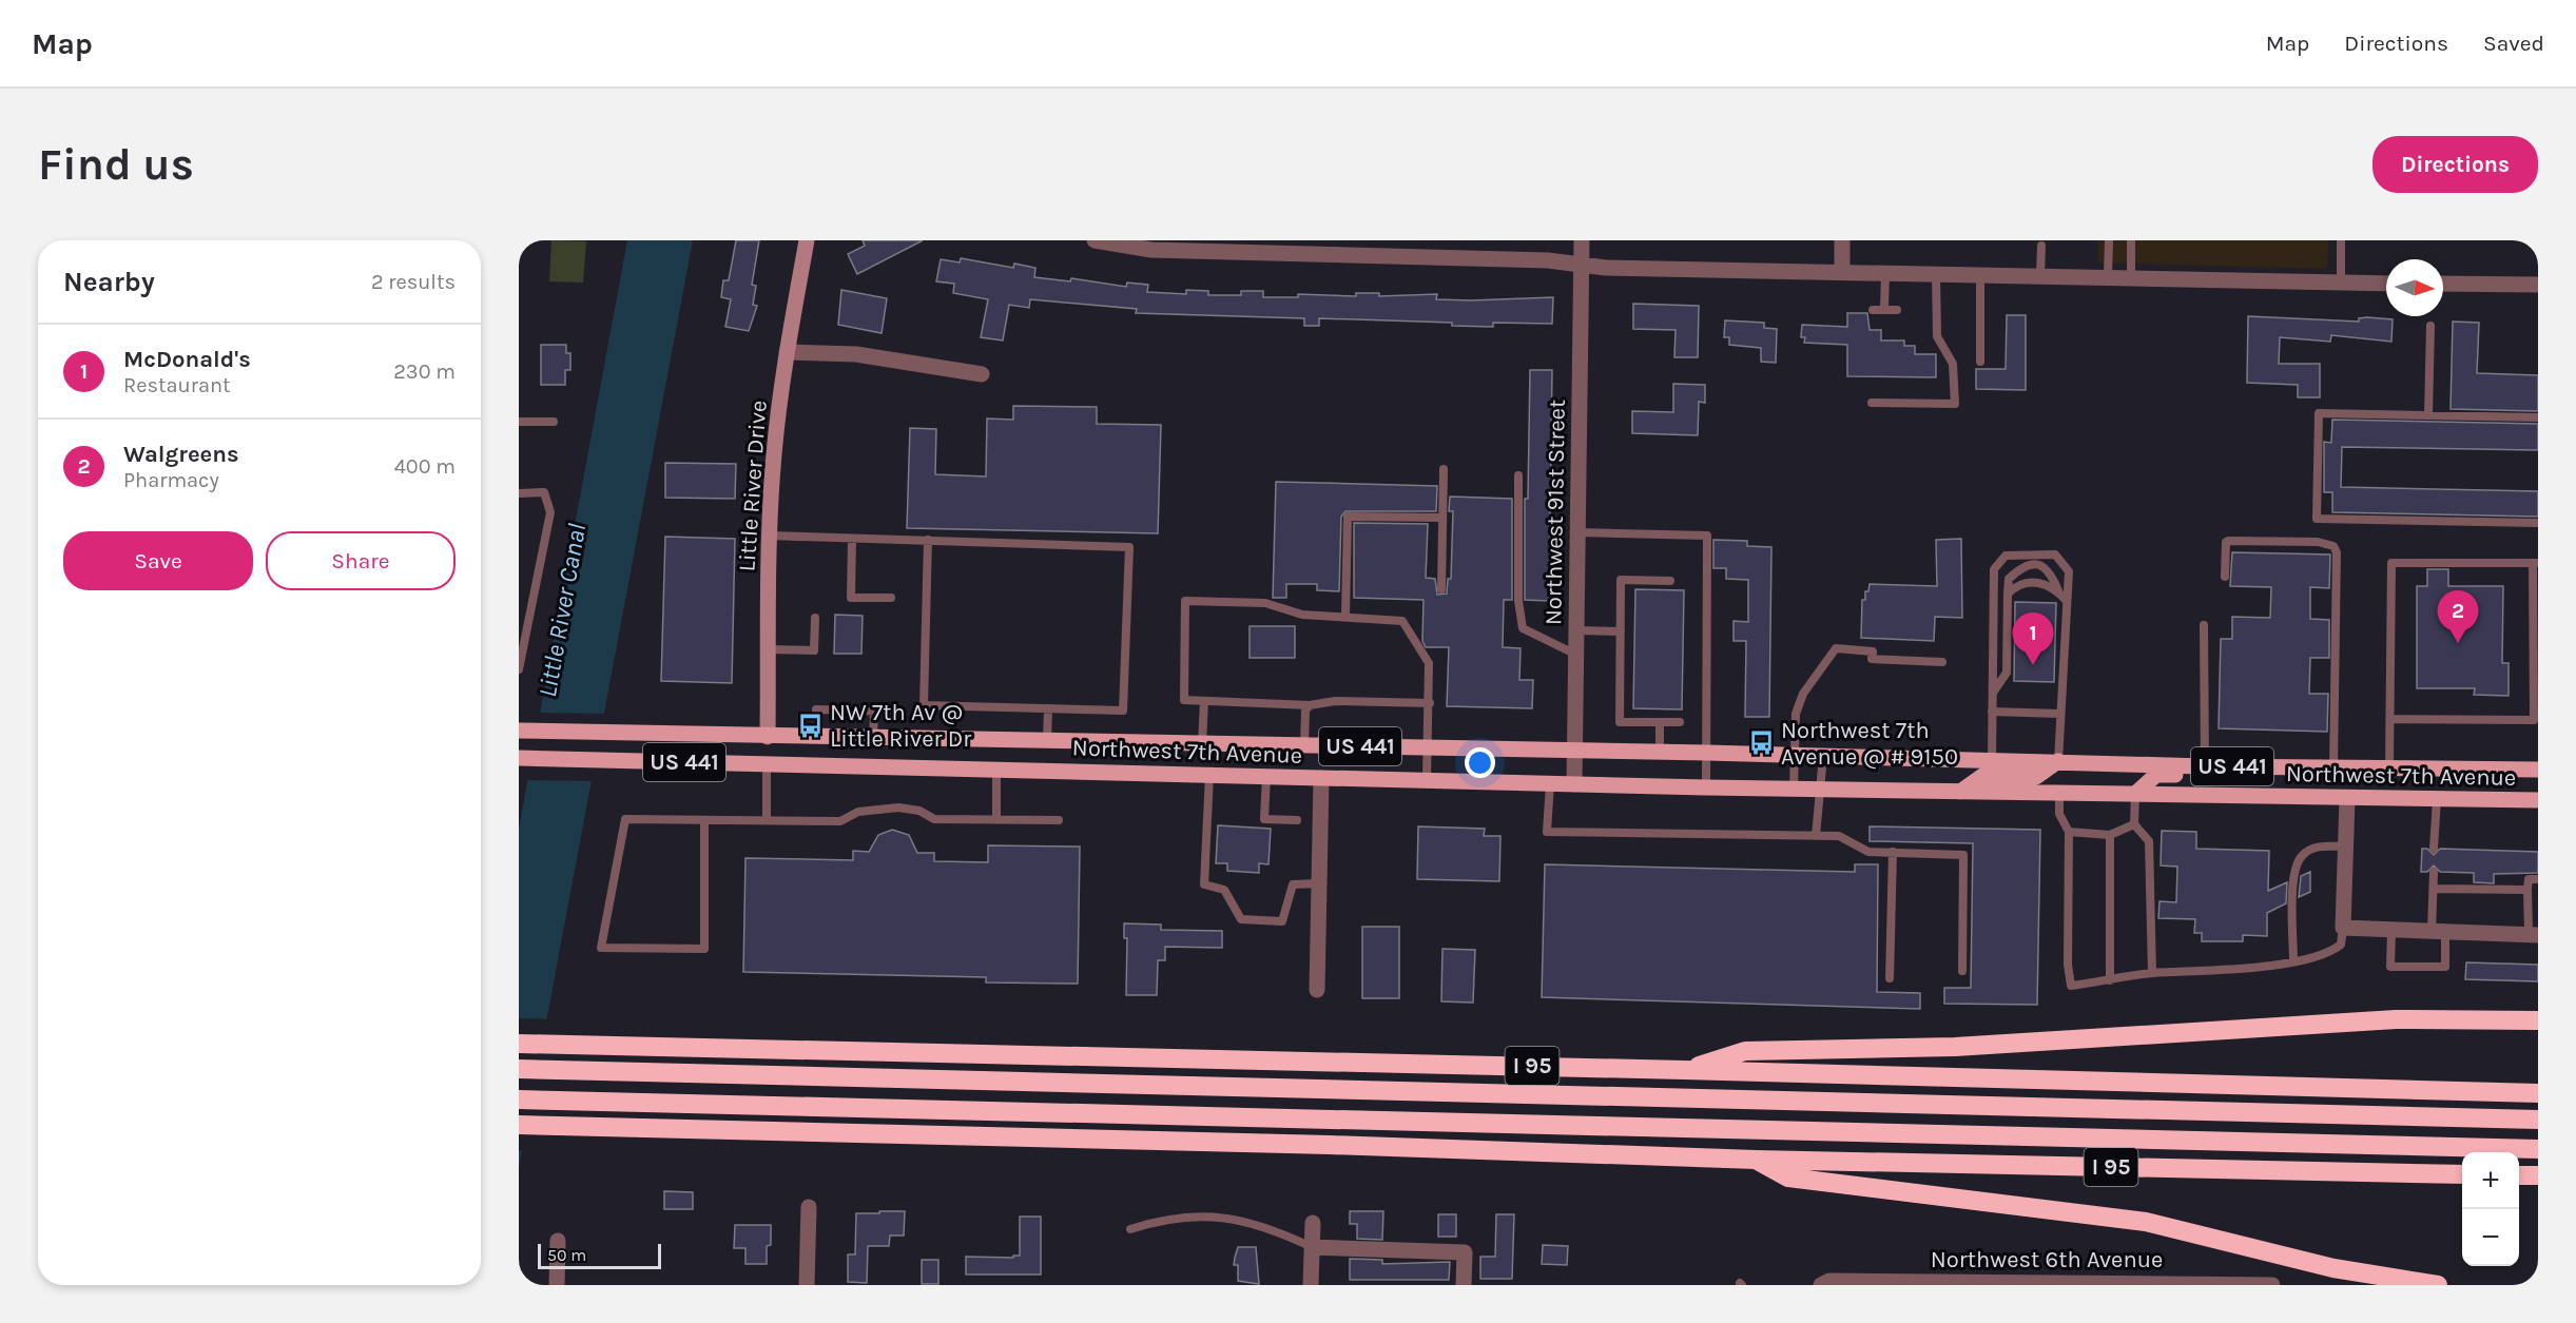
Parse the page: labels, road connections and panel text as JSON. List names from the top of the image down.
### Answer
{
  "streets": {
    "highway": ["I 95"],
    "main road": ["US 441", "Northwest 7th Avenue"],
    "street": ["Little River Drive", "Northwest 91st Street", "Northwest 6th Avenue"]
  },
  "crossings": [
    ["Little River Drive", "Northwest 7th Avenue"],
    ["Northwest 91st Street", "Northwest 7th Avenue"]
  ],
  "water": ["Little River Canal"],
  "places": {
    "bus stop": ["NW 7th Av @ Little River Dr", "Northwest 7th Avenue @ # 9150"]
  },
  "scale_bar": "50 m",
  "north": "right",
  "page": {
    "header": "Map",
    "nav": ["Map", "Directions", "Saved"],
    "buttons": [
      "Directions",
      ["Save", "Share"]
    ],
    "title": "Find us",
    "heading": ["Nearby", "2 results"],
    "list": [
      {
        "mark": "1",
        "name": "McDonald's",
        "note": "Restaurant",
        "value": "230 m"
      },
      {
        "mark": "2",
        "name": "Walgreens",
        "note": "Pharmacy",
        "value": "400 m"
      }
    ],
    "pins": ["2", "1"],
    "map_buttons": ["+", "−"],
    "scale": "50 m"
  }
}
